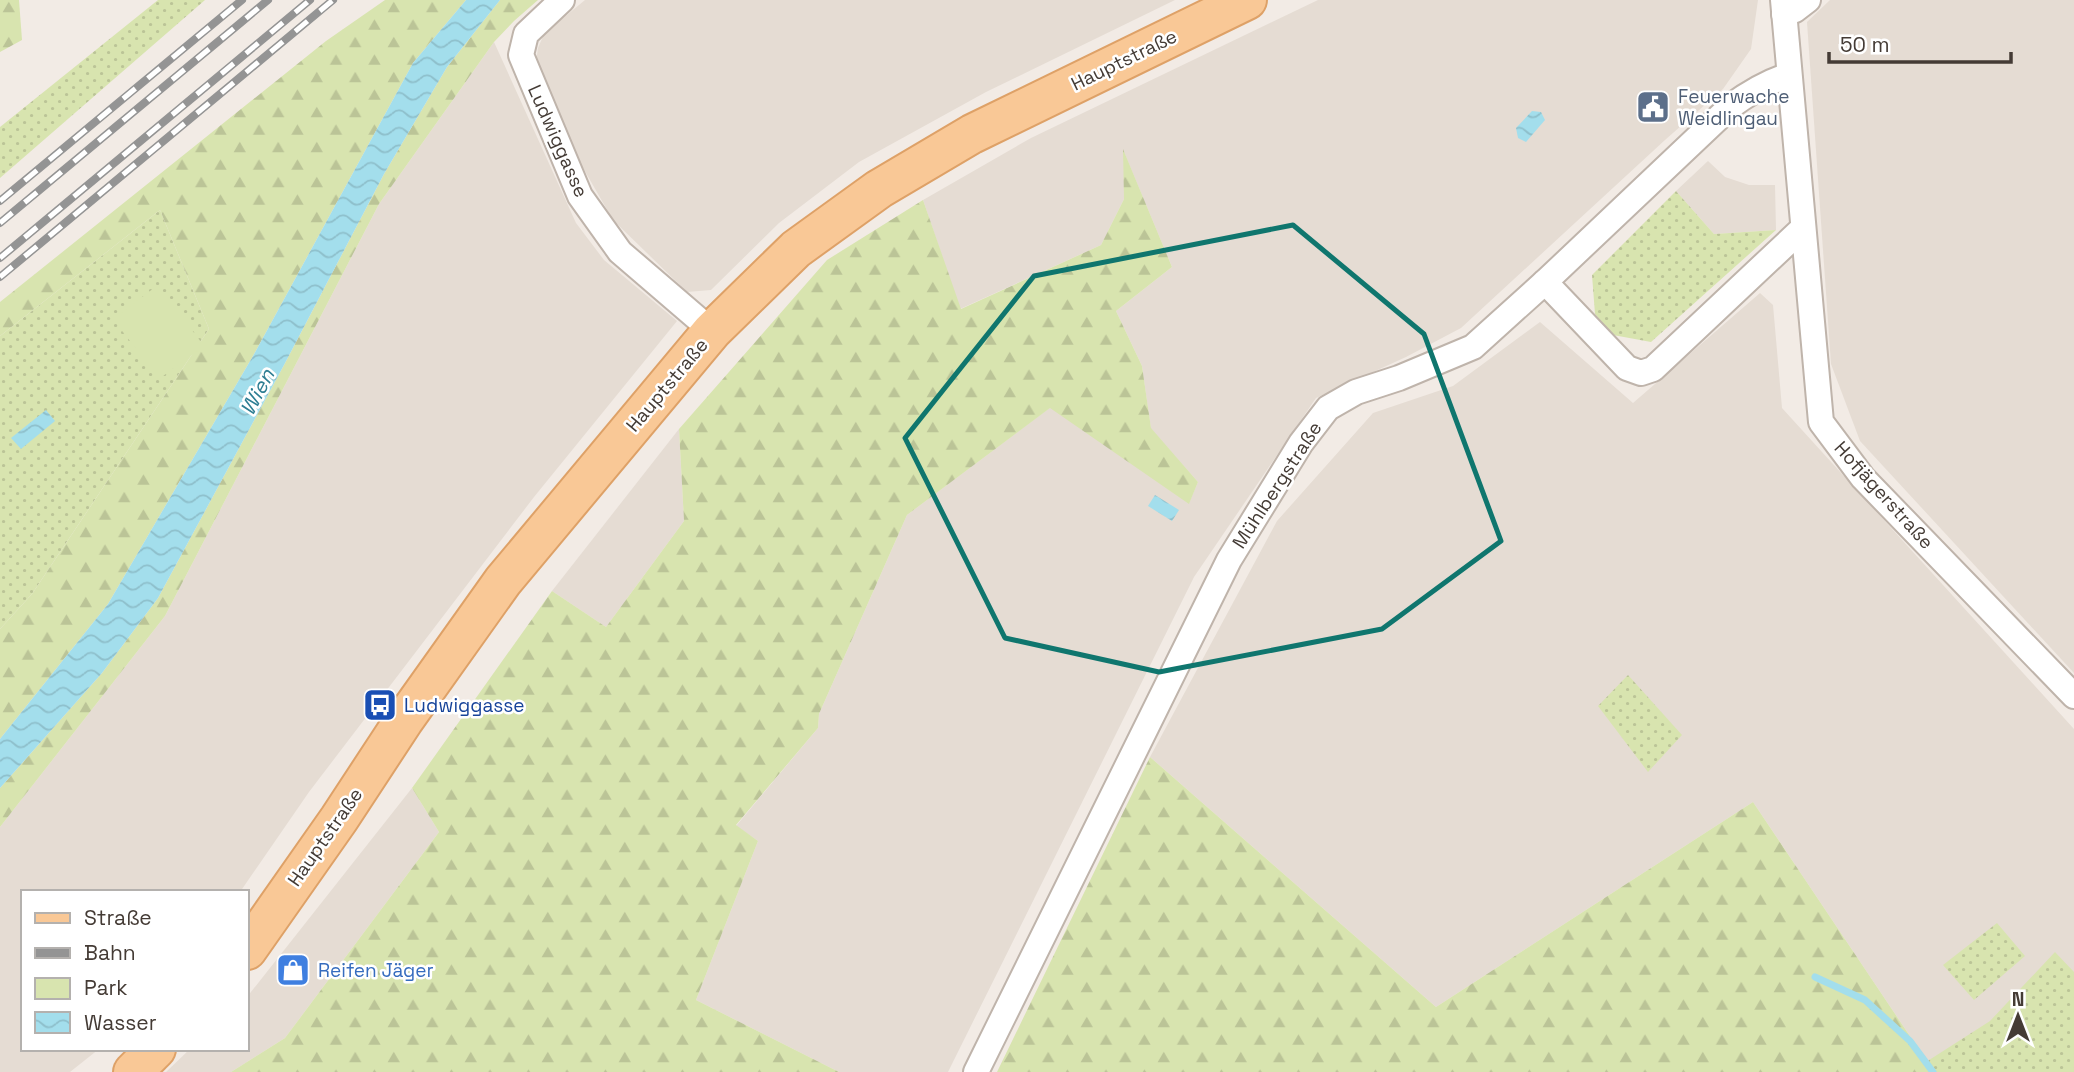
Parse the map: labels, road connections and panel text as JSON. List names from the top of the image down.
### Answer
{
  "streets": {
    "main road": ["Hauptstraße"],
    "street": ["Ludwiggasse", "Mühlbergstraße", "Hofjägerstraße"]
  },
  "crossings": [
    ["Hauptstraße", "Ludwiggasse"],
    ["Mühlbergstraße", "Hofjägerstraße"]
  ],
  "water": ["Wien"],
  "places": {
    "public building": ["Feuerwache Weidlingau"],
    "bus stop": ["Ludwiggasse"],
    "shop": ["Reifen Jäger"]
  },
  "legend": [
    "Straße",
    "Bahn",
    "Park",
    "Wasser"
  ],
  "scale_bar": "50 m",
  "north": "top"
}
